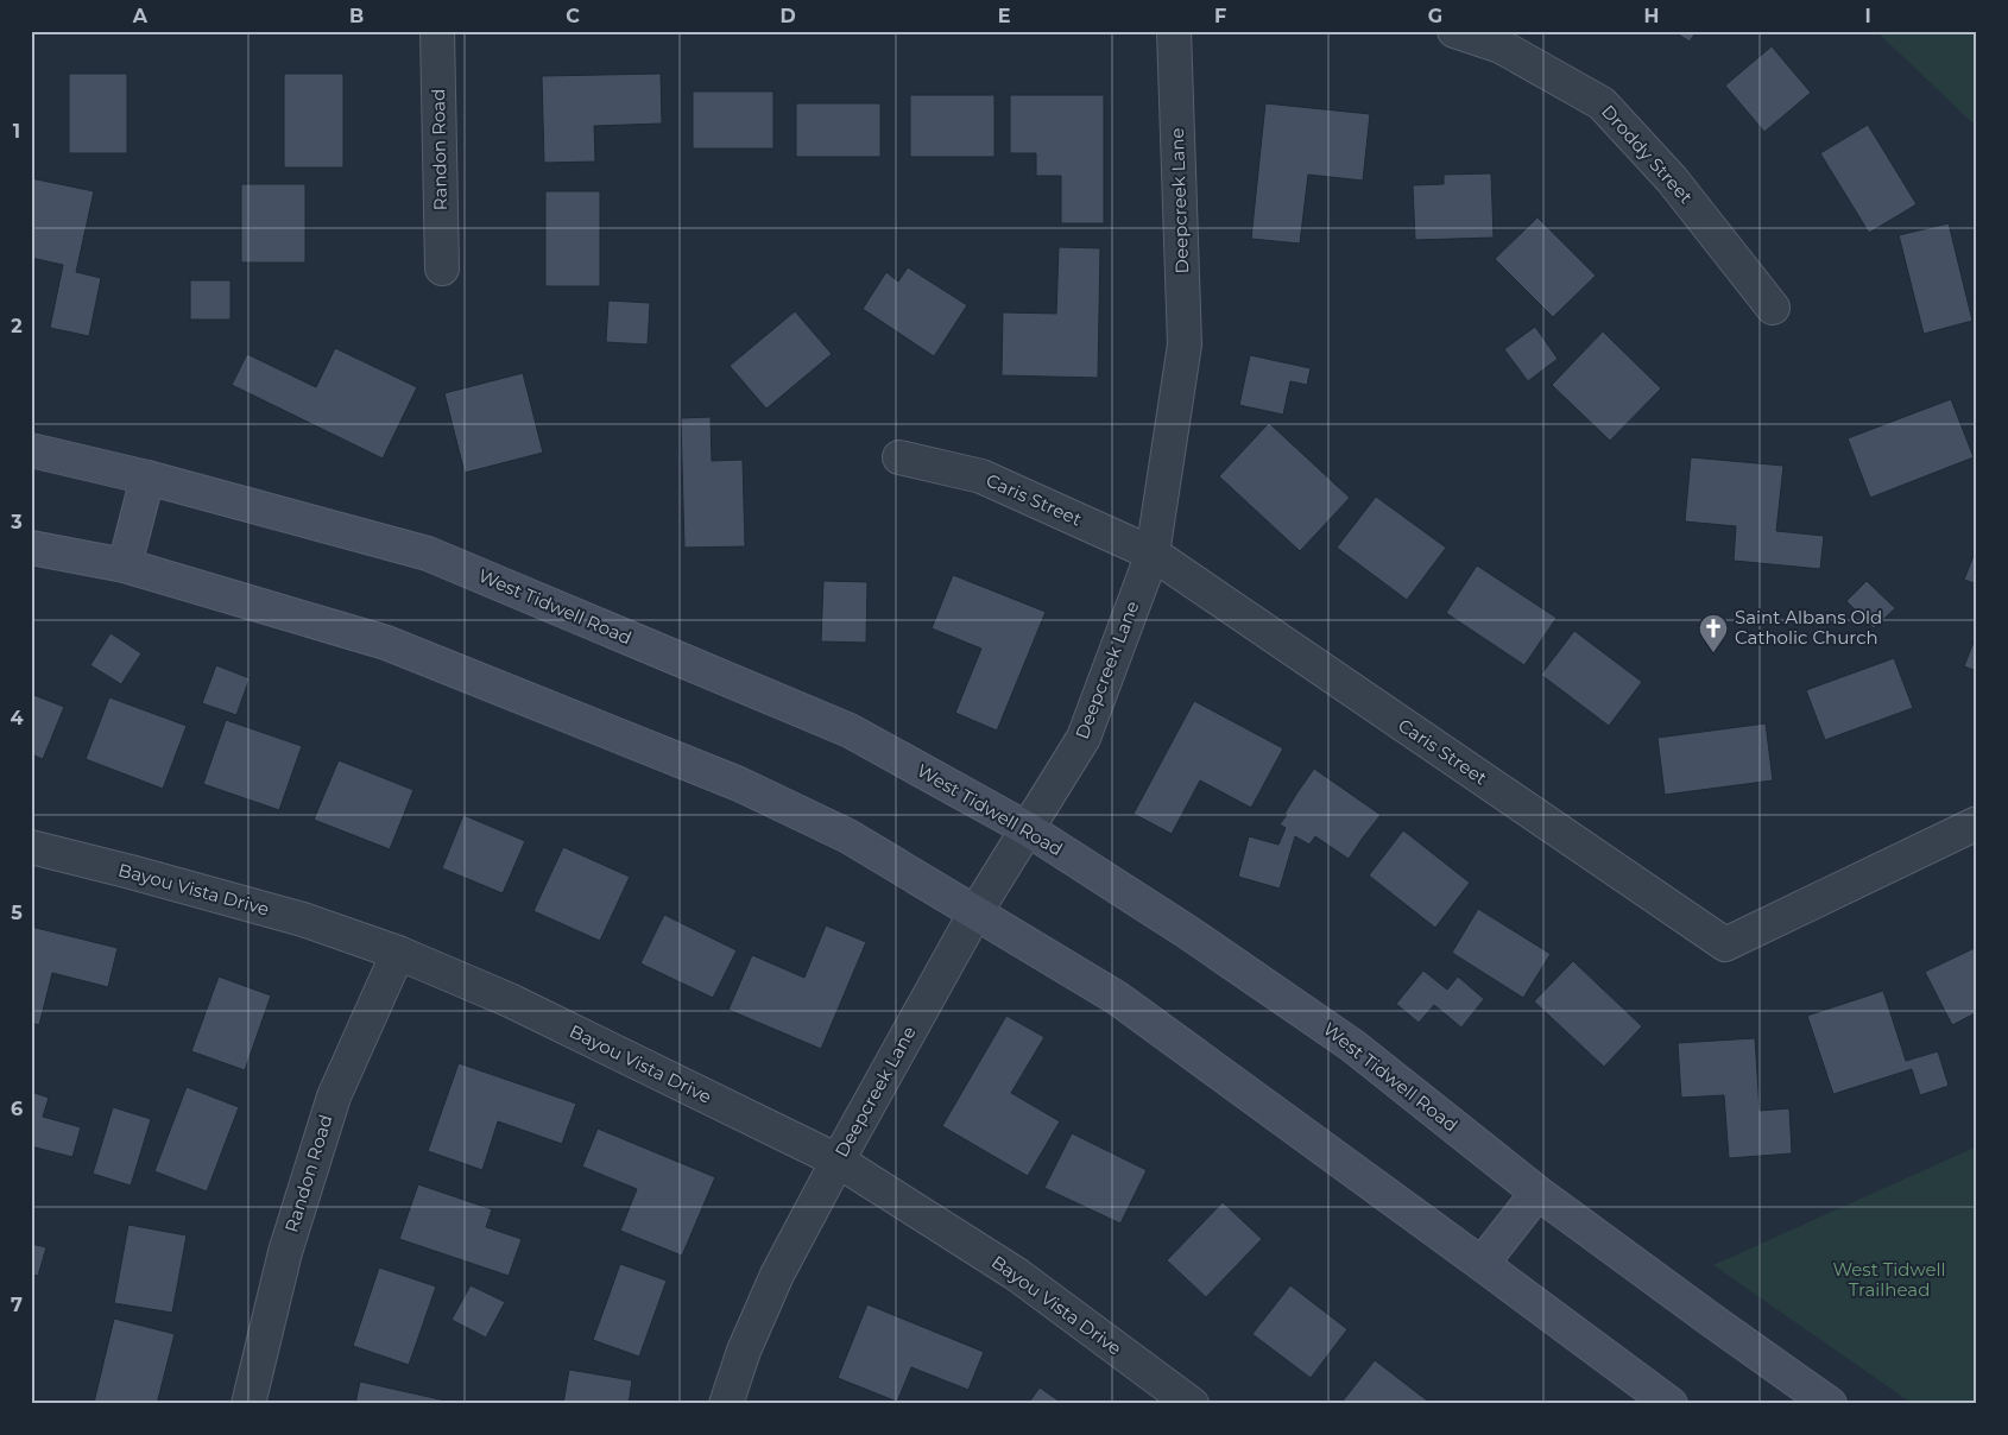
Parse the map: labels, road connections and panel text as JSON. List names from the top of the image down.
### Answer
{
  "streets": {
    "main road": ["West Tidwell Road"],
    "street": [
      "Randon Road",
      "Droddy Street",
      "Deepcreek Lane",
      "Caris Street",
      "Bayou Vista Drive"
    ]
  },
  "crossings": [
    ["Randon Road", "Bayou Vista Drive"],
    ["Deepcreek Lane", "Caris Street"],
    ["Deepcreek Lane", "West Tidwell Road"],
    ["Deepcreek Lane", "Bayou Vista Drive"]
  ],
  "parks": ["West Tidwell Trailhead"],
  "places": {
    "church": ["Saint Albans Old Catholic Church"]
  },
  "grid": {
    "columns": [
      "A",
      "B",
      "C",
      "D",
      "E",
      "F",
      "G",
      "H",
      "I"
    ],
    "rows": [
      "1",
      "2",
      "3",
      "4",
      "5",
      "6",
      "7"
    ]
  }
}
